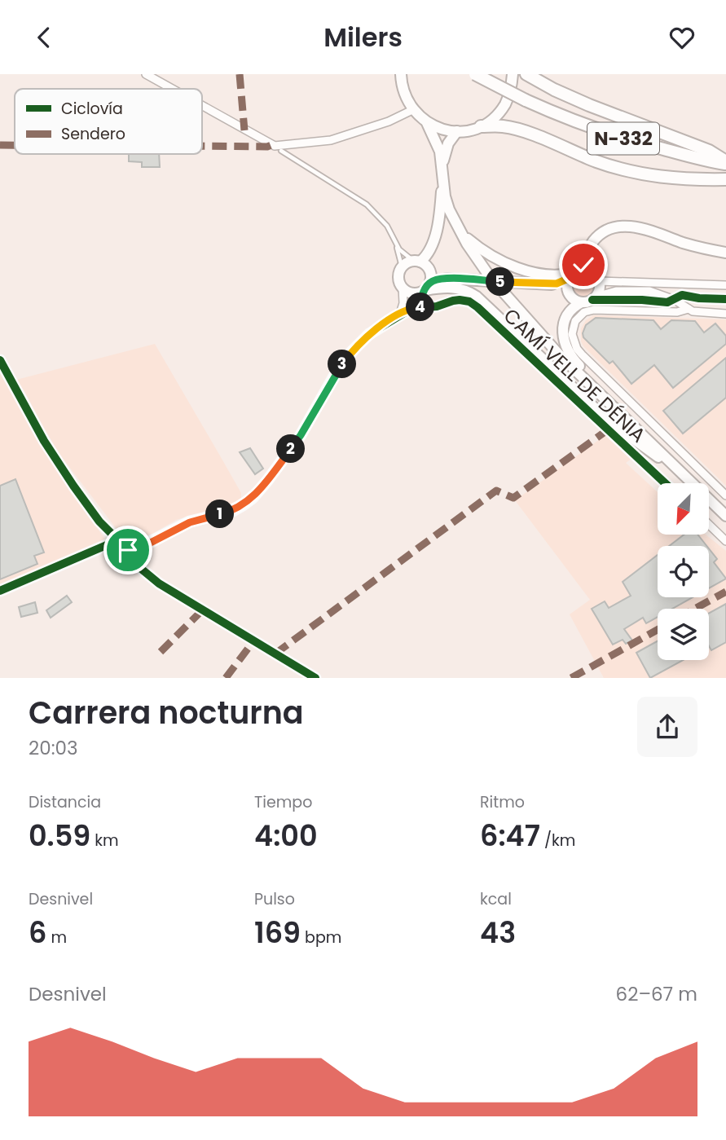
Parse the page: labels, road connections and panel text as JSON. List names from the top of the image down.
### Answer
{
  "streets": {
    "highway": ["N-332"],
    "street": ["CAMÍ VELL DE DÉNIA"]
  },
  "legend": ["Ciclovía", "Sendero"],
  "north": "bottom left",
  "page": {
    "header": "Milers",
    "pins": [
      "5",
      "4",
      "3",
      "2",
      "1"
    ],
    "heading": ["Carrera nocturna", "20:03"],
    "stats": [
      ["Distancia", "0.59 km"],
      ["Tiempo", "4:00"],
      ["Ritmo", "6:47 /km"],
      ["Desnivel", "6 m"],
      ["Pulso", "169 bpm"],
      ["kcal", "43"]
    ],
    "chart": ["Desnivel", "62–67 m"]
  }
}
